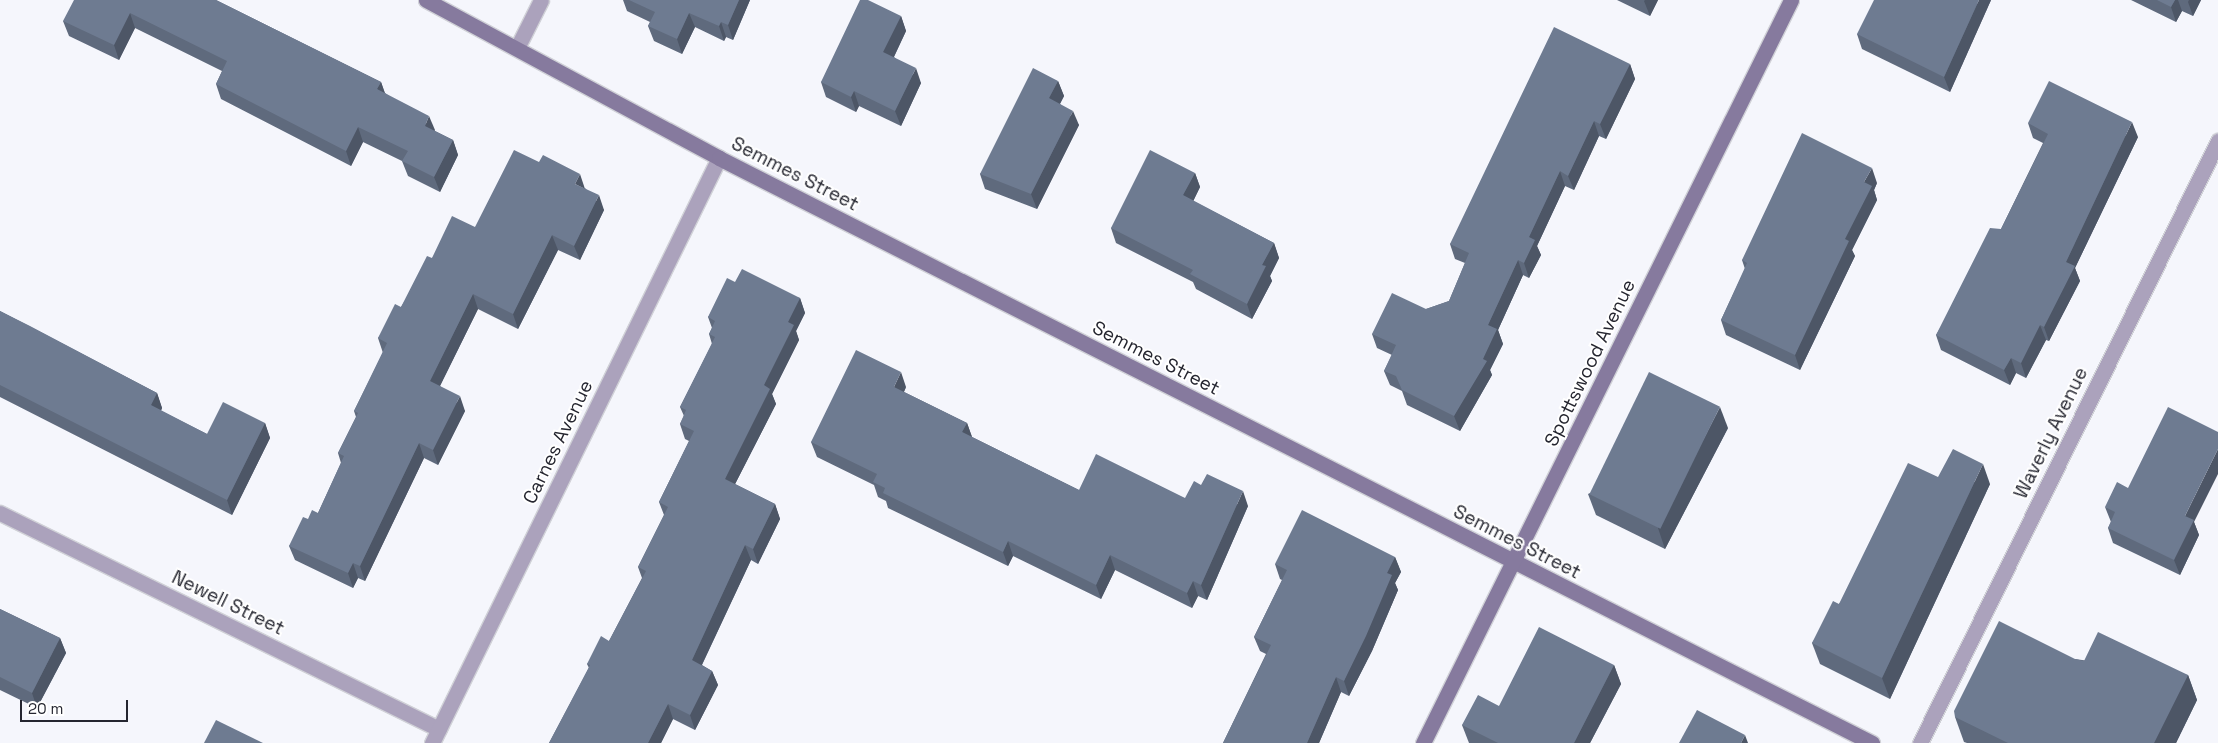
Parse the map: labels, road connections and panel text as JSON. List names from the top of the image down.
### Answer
{
  "streets": {
    "main road": ["Semmes Street", "Spottswood Avenue"],
    "street": ["Waverly Avenue", "Carnes Avenue", "Newell Street"]
  },
  "crossings": [
    ["Semmes Street", "Spottswood Avenue"],
    ["Semmes Street", "Carnes Avenue"],
    ["Carnes Avenue", "Newell Street"]
  ],
  "scale_bar": "20 m"
}
